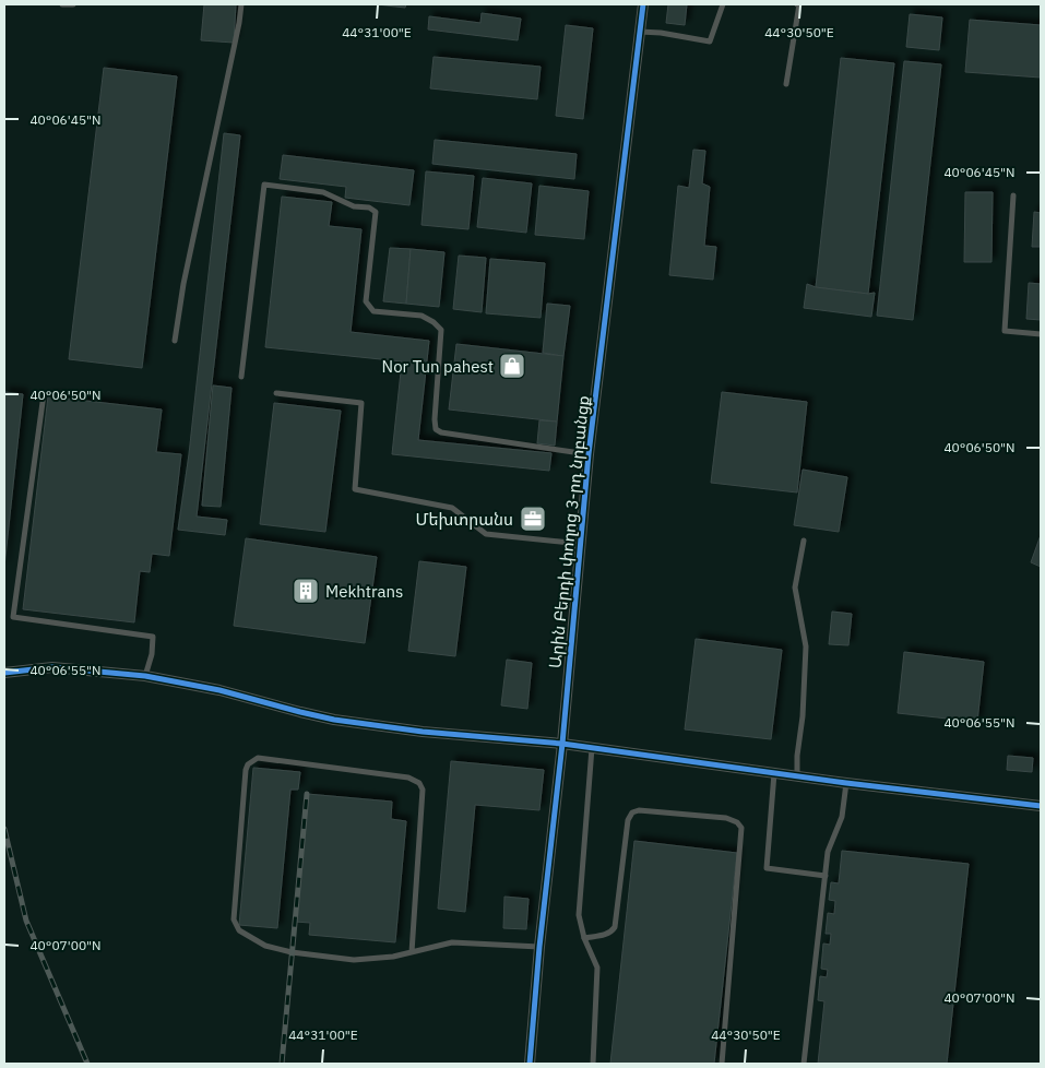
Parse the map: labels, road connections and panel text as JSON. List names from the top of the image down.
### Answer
{
  "streets": {
    "street": ["Արին Բերդի փողոց 3-րդ նրբանցք"]
  },
  "places": {
    "shop": ["Nor Tun pahest"],
    "office": ["Մեխտրանս"],
    "building": ["Mekhtrans"]
  },
  "coordinates": [
    "44°31'00\"E",
    "44°30'50\"E",
    "40°06'45\"N",
    "40°06'50\"N",
    "40°06'55\"N",
    "40°07'00\"N"
  ]
}
